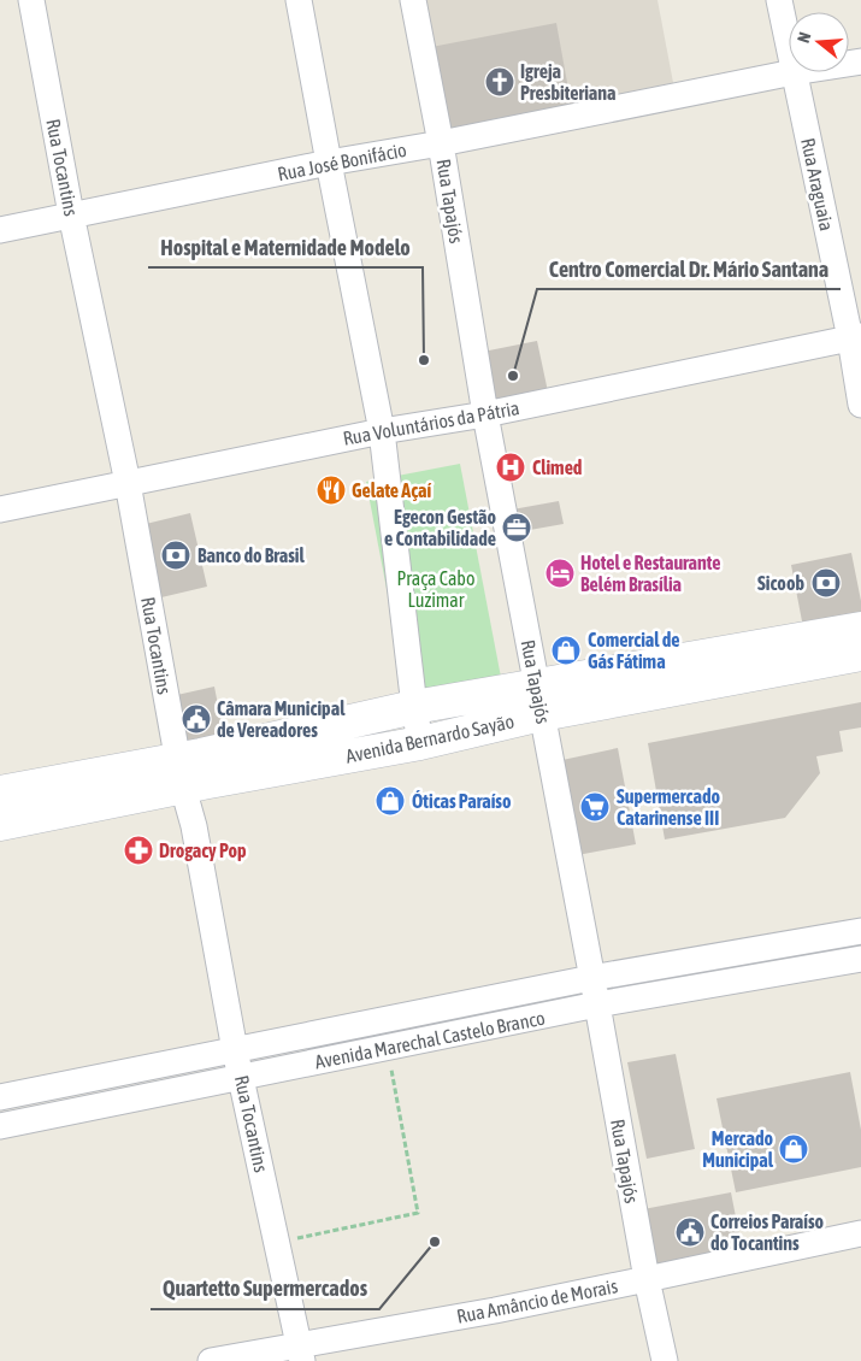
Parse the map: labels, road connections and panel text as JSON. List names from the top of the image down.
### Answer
{
  "streets": {
    "main road": ["Avenida Bernardo Sayão"],
    "street": [
      "Rua José Bonifácio",
      "Rua Tocantins",
      "Rua Araguaia",
      "Rua Tapajós",
      "Rua Voluntários da Pátria",
      "Avenida Marechal Castelo Branco",
      "Rua Amâncio de Morais"
    ]
  },
  "crossings": [
    ["Rua José Bonifácio", "Rua Tocantins"],
    ["Rua José Bonifácio", "Rua Araguaia"],
    ["Rua José Bonifácio", "Rua Tapajós"],
    ["Rua Tocantins", "Rua Voluntários da Pátria"],
    ["Rua Tocantins", "Avenida Bernardo Sayão"],
    ["Rua Tocantins", "Avenida Marechal Castelo Branco"],
    ["Rua Tocantins", "Rua Amâncio de Morais"],
    ["Rua Araguaia", "Rua Voluntários da Pátria"],
    ["Rua Tapajós", "Rua Voluntários da Pátria"],
    ["Rua Tapajós", "Avenida Bernardo Sayão"],
    ["Rua Tapajós", "Avenida Marechal Castelo Branco"],
    ["Rua Tapajós", "Rua Amâncio de Morais"]
  ],
  "parks": ["Praça Cabo Luzimar"],
  "places": {
    "church": ["Igreja Presbiteriana"],
    "other": ["Hospital e Maternidade Modelo", "Centro Comercial Dr. Mário Santana", "Quartetto Supermercados"],
    "hospital": ["Climed"],
    "restaurant": ["Gelate Açaí"],
    "office": ["Egecon Gestão e Contabilidade"],
    "bank": ["Banco do Brasil", "Sicoob"],
    "hotel": ["Hotel e Restaurante Belém Brasília"],
    "shop": ["Comercial de Gás Fátima", "Óticas Paraíso", "Mercado Municipal"],
    "public building": ["Câmara Municipal de Vereadores", "Correios Paraíso do Tocantins"],
    "supermarket": ["Supermercado Catarinense III"],
    "pharmacy": ["Drogacy Pop"]
  },
  "north": "left"
}
